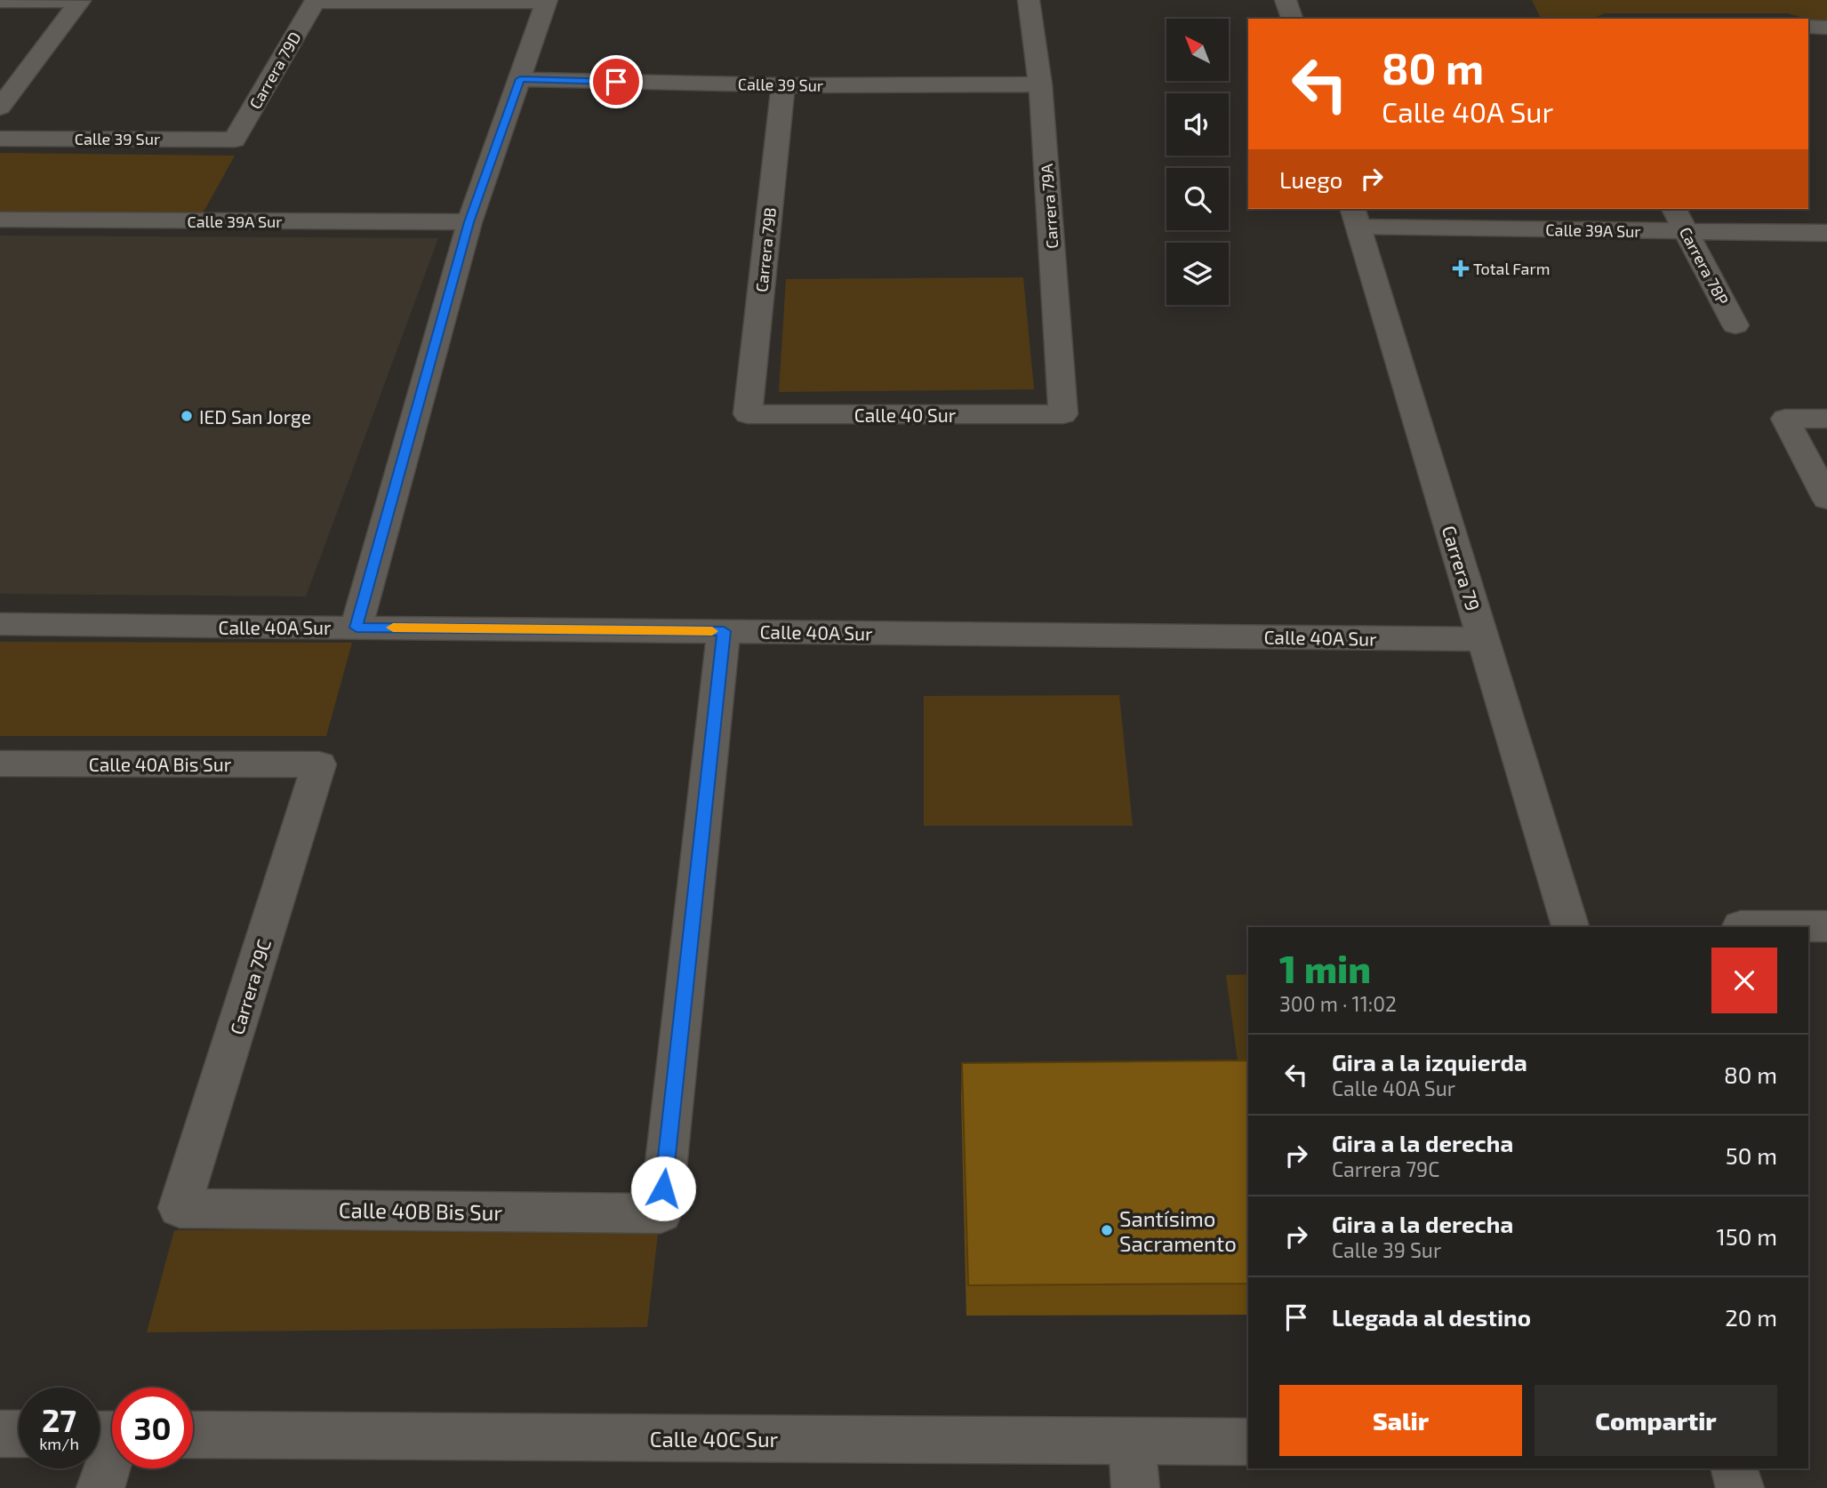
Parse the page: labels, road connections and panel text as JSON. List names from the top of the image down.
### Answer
{
  "streets": {
    "street": [
      "Carrera 79D",
      "Calle 39 Sur",
      "Carrera 79A",
      "Calle 39A Sur",
      "Carrera 79B",
      "Carrera 78P",
      "Calle 40 Sur",
      "Carrera 79",
      "Calle 40A Sur",
      "Calle 40A Bis Sur",
      "Carrera 79C",
      "Calle 40B Bis Sur",
      "Calle 40C Sur"
    ]
  },
  "crossings": [
    ["Carrera 79D", "Calle 39 Sur"],
    ["Calle 39 Sur", "Carrera 79A"],
    ["Calle 39 Sur", "Carrera 79B"],
    ["Carrera 79A", "Calle 40 Sur"],
    ["Calle 39A Sur", "Carrera 78P"],
    ["Calle 39A Sur", "Carrera 79"],
    ["Carrera 79B", "Calle 40 Sur"],
    ["Carrera 79", "Calle 40A Sur"],
    ["Calle 40A Sur", "Calle 40B Bis Sur"],
    ["Calle 40A Bis Sur", "Carrera 79C"],
    ["Carrera 79C", "Calle 40B Bis Sur"]
  ],
  "places": {
    "health": ["Total Farm"],
    "other": ["IED San Jorge", "Santísimo Sacramento"]
  },
  "north": "top left",
  "page": {
    "turn": ["80 m", "Calle 40A Sur"],
    "then": "Luego",
    "heading": ["1 min", "300 m · 11:02"],
    "list": [
      {
        "name": "Gira a la izquierda",
        "note": "Calle 40A Sur",
        "value": "80 m"
      },
      {
        "name": "Gira a la derecha",
        "note": "Carrera 79C",
        "value": "50 m"
      },
      {
        "name": "Gira a la derecha",
        "note": "Calle 39 Sur",
        "value": "150 m"
      },
      {
        "name": "Llegada al destino",
        "value": "20 m"
      }
    ],
    "buttons": ["Salir", "Compartir"],
    "speed": "27 km/h",
    "limit": "30"
  }
}
